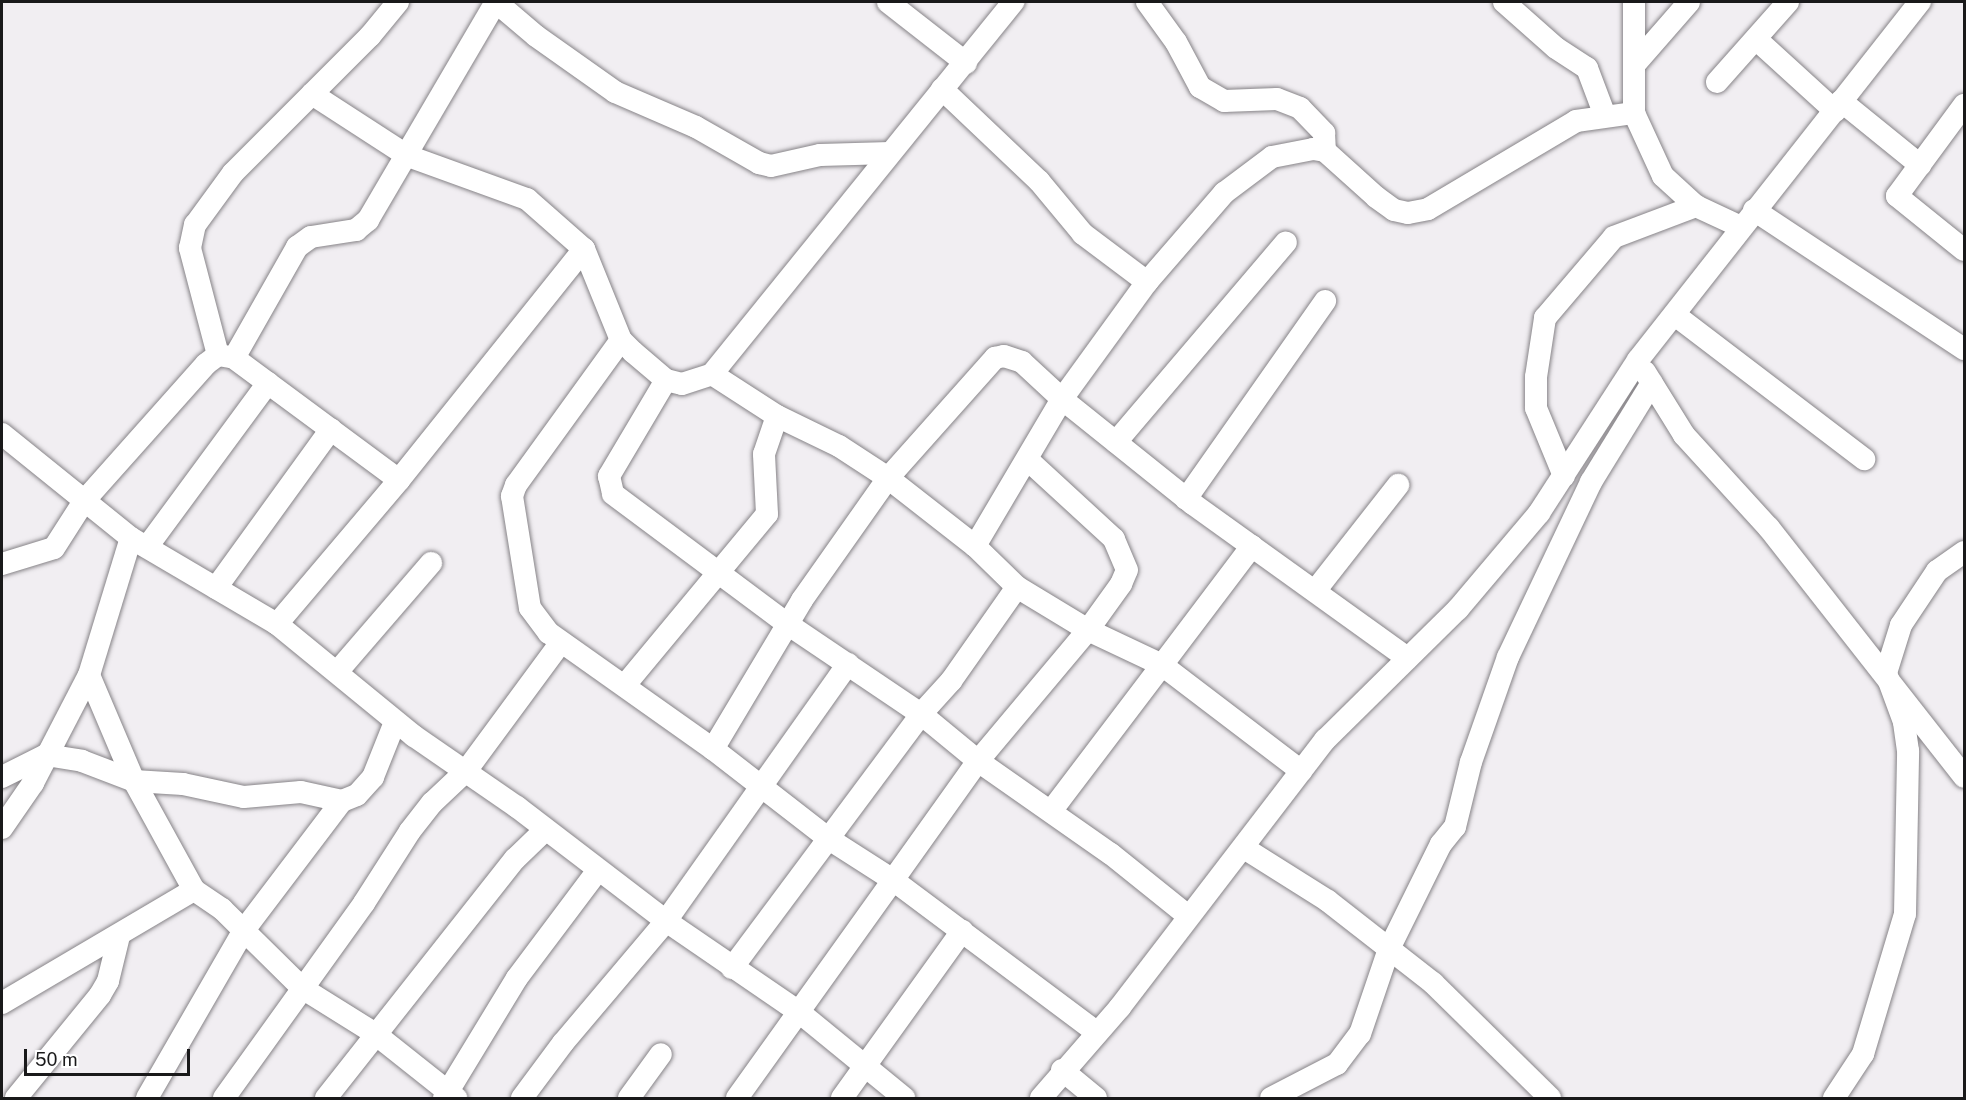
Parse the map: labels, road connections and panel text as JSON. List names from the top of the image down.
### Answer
{
  "scale_bar": "50 m"
}
